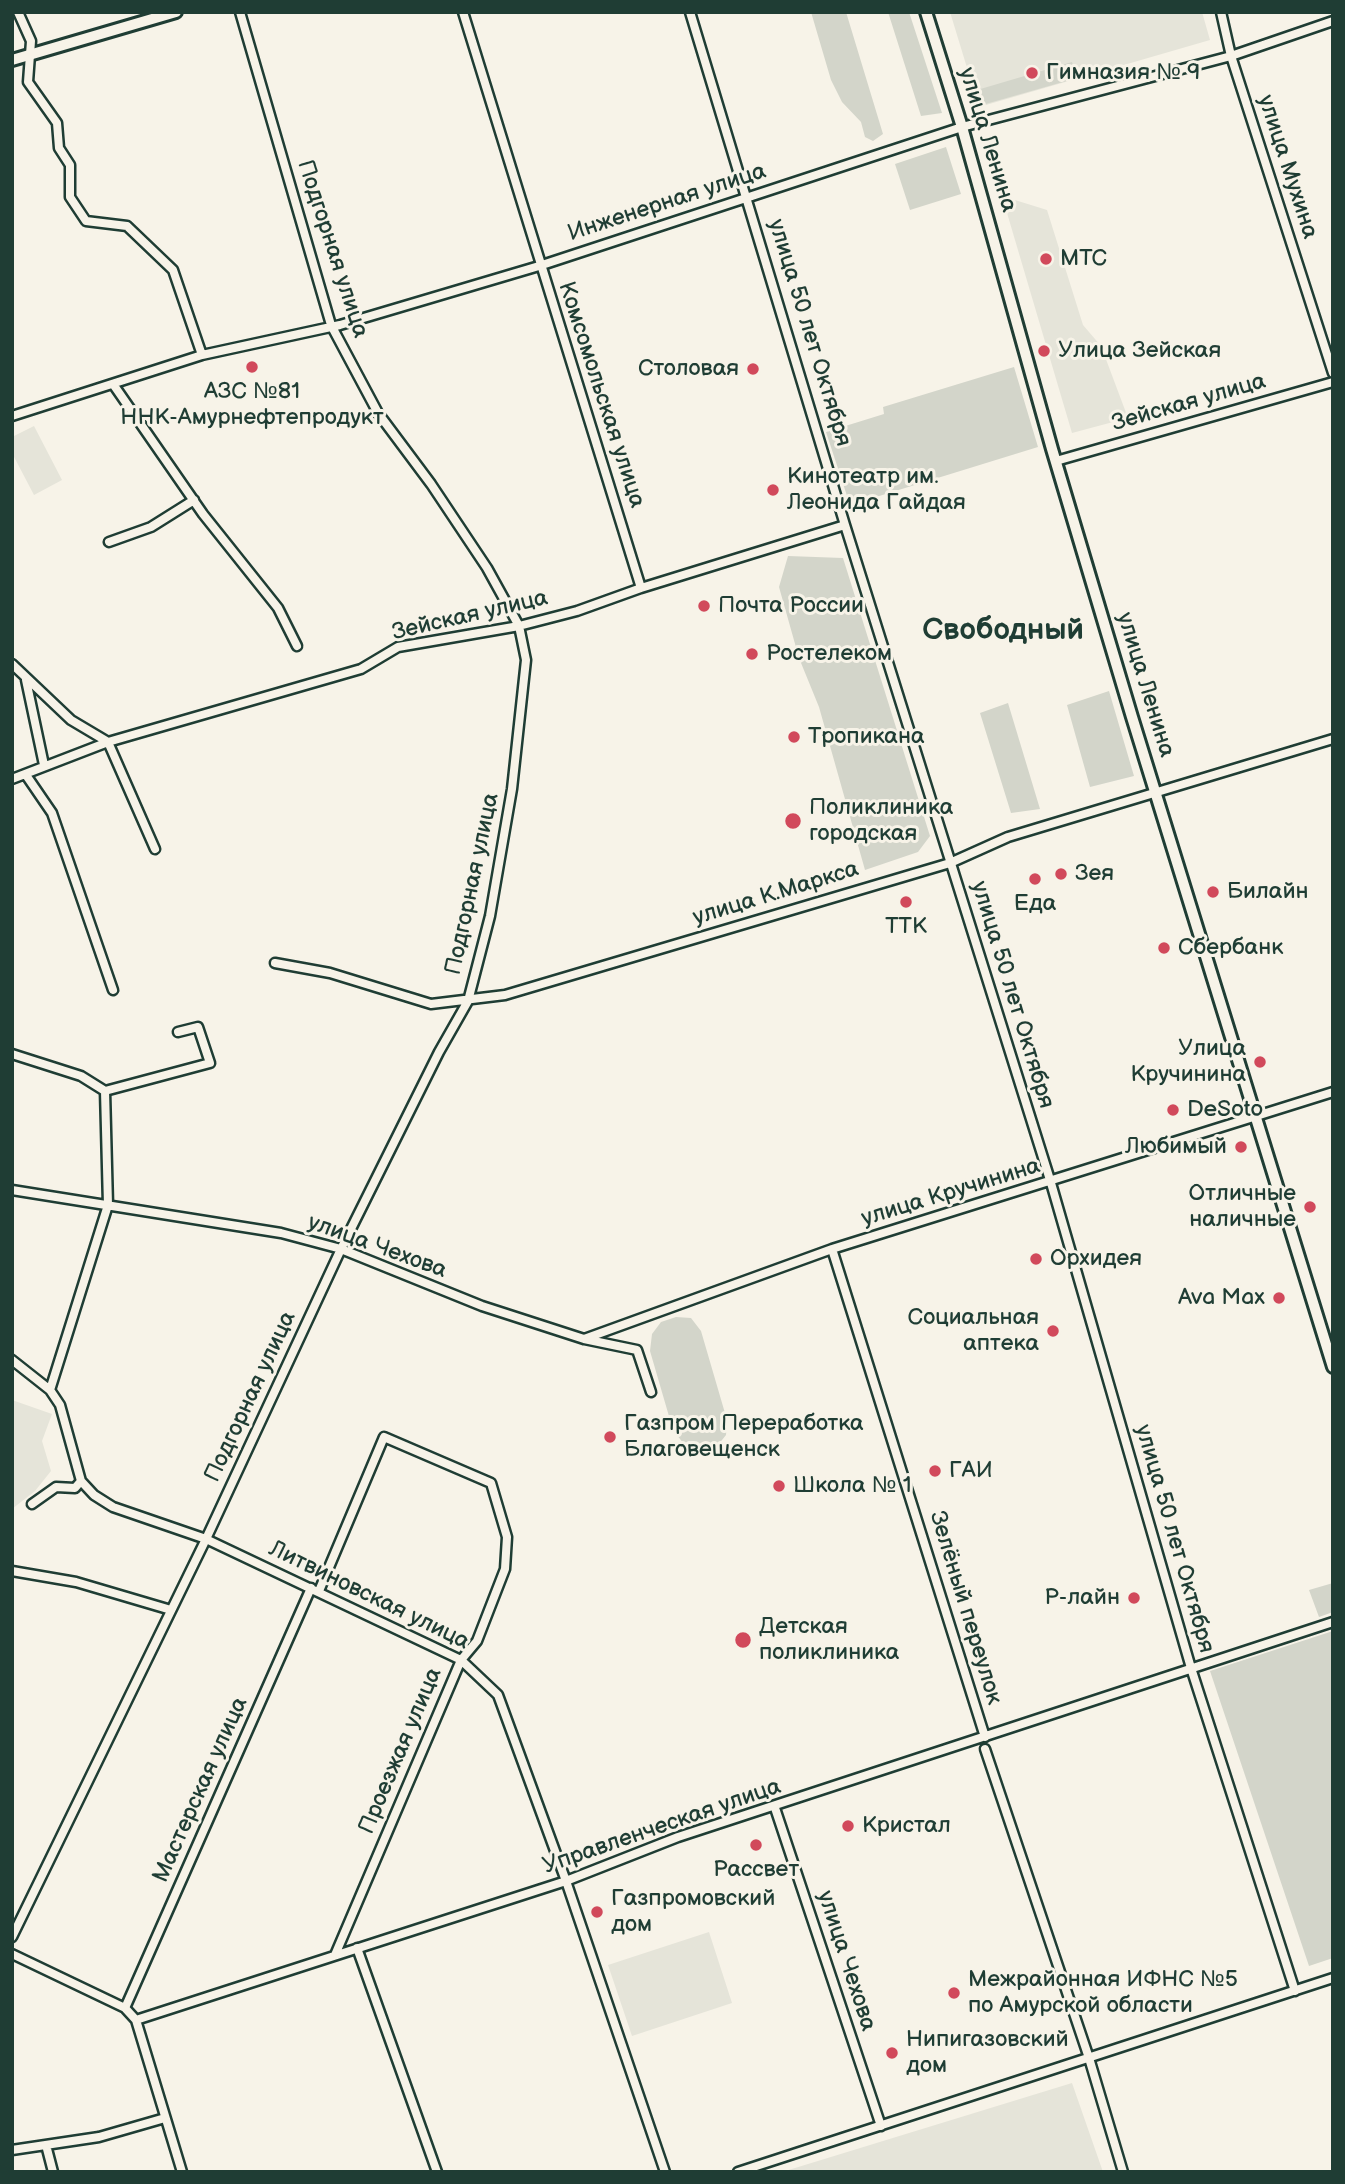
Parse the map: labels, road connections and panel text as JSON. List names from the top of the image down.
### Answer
{
  "streets": {
    "main road": ["улица Ленина"],
    "street": [
      "улица Мухина",
      "Инженерная улица",
      "Подгорная улица",
      "улица 50 лет Октября",
      "Комсомольская улица",
      "Зейская улица",
      "улица К.Маркса",
      "улица Кручинина",
      "улица Чехова",
      "Литвиновская улица",
      "Зелёный переулок",
      "Проезжая улица",
      "Мастерская улица",
      "Управленческая улица"
    ]
  },
  "crossings": [
    ["улица Ленина", "Инженерная улица"],
    ["улица Ленина", "Зейская улица"],
    ["улица Ленина", "улица К.Маркса"],
    ["улица Ленина", "улица Кручинина"],
    ["улица Мухина", "Инженерная улица"],
    ["Инженерная улица", "Подгорная улица"],
    ["Инженерная улица", "улица 50 лет Октября"],
    ["Инженерная улица", "Комсомольская улица"],
    ["Подгорная улица", "Зейская улица"],
    ["Подгорная улица", "улица К.Маркса"],
    ["Подгорная улица", "улица Чехова"],
    ["Подгорная улица", "Литвиновская улица"],
    ["улица 50 лет Октября", "Зейская улица"],
    ["улица 50 лет Октября", "улица К.Маркса"],
    ["улица 50 лет Октября", "улица Кручинина"],
    ["улица 50 лет Октября", "Управленческая улица"],
    ["Комсомольская улица", "Зейская улица"],
    ["улица Кручинина", "улица Чехова"],
    ["улица Кручинина", "Зелёный переулок"],
    ["улица Чехова", "Управленческая улица"],
    ["Литвиновская улица", "Проезжая улица"],
    ["Литвиновская улица", "Мастерская улица"],
    ["Литвиновская улица", "Управленческая улица"],
    ["Зелёный переулок", "Управленческая улица"],
    ["Проезжая улица", "Мастерская улица"],
    ["Проезжая улица", "Управленческая улица"]
  ],
  "districts": ["Свободный"],
  "places": [
    "Гимназия № 9",
    "МТС",
    "Улица Зейская",
    "АЗС №81 ННК-Амурнефтепродукт",
    "Столовая",
    "Кинотеатр им. Леонида Гайдая",
    "Почта России",
    "Ростелеком",
    "Тропикана",
    "Поликлиника городская",
    "Зея",
    "Еда",
    "Билайн",
    "ТТК",
    "Сбербанк",
    "Улица Кручинина",
    "DeSoto",
    "Любимый",
    "Отличные наличные",
    "Орхидея",
    "Ava Max",
    "Социальная аптека",
    "Газпром Переработка Благовещенск",
    "ГАИ",
    "Школа № 1",
    "Р-лайн",
    "Детская поликлиника",
    "Кристал",
    "Рассвет",
    "Газпромовский дом",
    "Межрайонная ИФНС №5 по Амурской области",
    "Нипигазовский дом"
  ]
}
